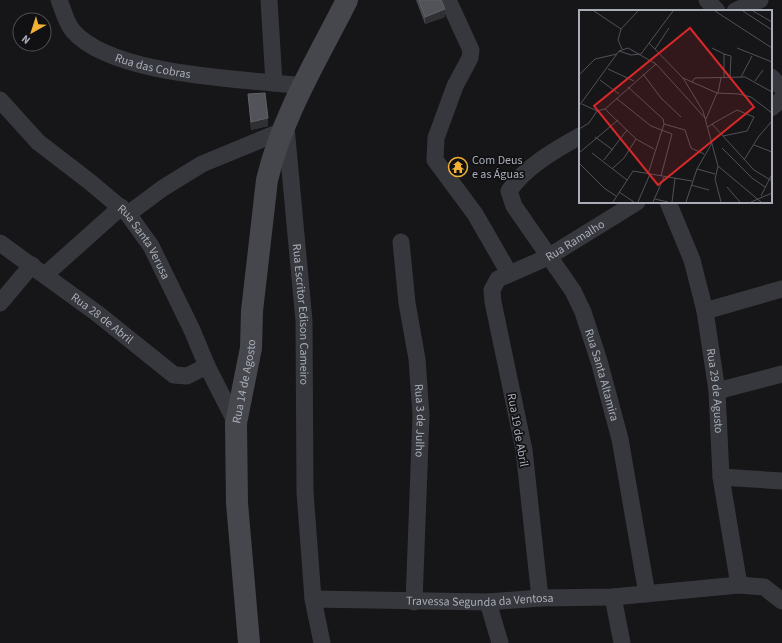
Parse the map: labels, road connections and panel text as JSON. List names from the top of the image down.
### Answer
{
  "streets": {
    "street": [
      "Rua das Cobras",
      "Rua Ramalho",
      "Rua Santa Verusa",
      "Rua Escritor Edison Cameiro",
      "Rua 28 de Abril",
      "Rua Santa Altamira",
      "Rua 14 de Agosto",
      "Rua 29 de Agusto",
      "Rua 3 de Julho",
      "Rua 19 de Abril",
      "Travessa Segunda da Ventosa"
    ]
  },
  "crossings": [
    ["Rua Ramalho", "Rua Santa Altamira"],
    ["Rua Ramalho", "Rua 19 de Abril"],
    ["Rua Santa Verusa", "Rua 28 de Abril"],
    ["Rua Santa Verusa", "Rua 14 de Agosto"],
    ["Rua Escritor Edison Cameiro", "Rua 14 de Agosto"],
    ["Rua Escritor Edison Cameiro", "Travessa Segunda da Ventosa"],
    ["Rua Santa Altamira", "Travessa Segunda da Ventosa"],
    ["Rua 29 de Agusto", "Travessa Segunda da Ventosa"],
    ["Rua 3 de Julho", "Travessa Segunda da Ventosa"],
    ["Rua 19 de Abril", "Travessa Segunda da Ventosa"]
  ],
  "places": {
    "temple": ["Com Deus e as Águas"]
  },
  "north": "bottom left"
}
